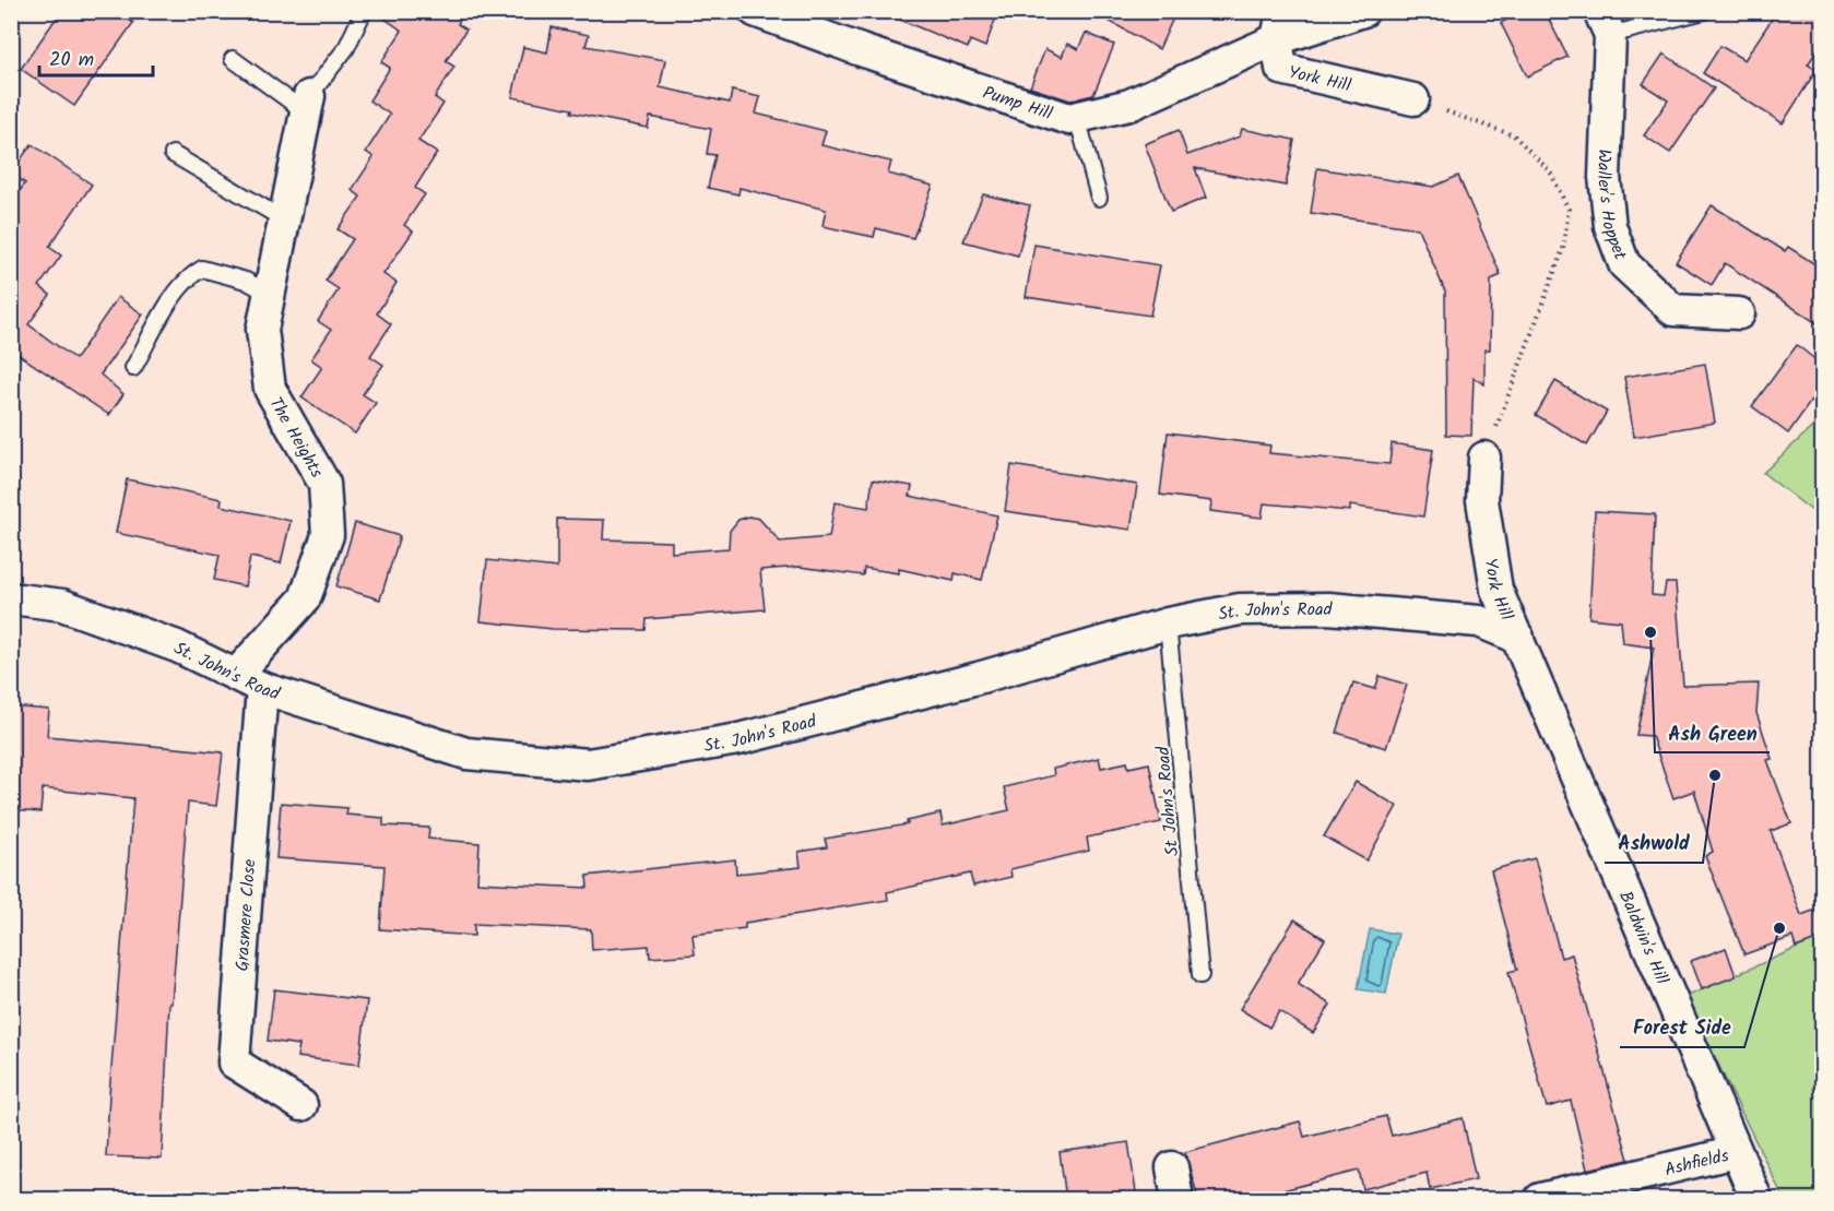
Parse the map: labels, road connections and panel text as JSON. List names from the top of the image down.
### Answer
{
  "streets": {
    "street": [
      "York Hill",
      "Pump Hill",
      "Waller's Hoppet",
      "The Heights",
      "St. John's Road",
      "Grasmere Close",
      "Baldwin's Hill",
      "Ashfields"
    ],
    "lane": ["St John's Road"]
  },
  "crossings": [
    ["York Hill", "Pump Hill"],
    ["York Hill", "St. John's Road"],
    ["York Hill", "Baldwin's Hill"],
    ["The Heights", "St. John's Road"],
    ["The Heights", "Grasmere Close"],
    ["St. John's Road", "St John's Road"],
    ["St. John's Road", "Grasmere Close"],
    ["St. John's Road", "Baldwin's Hill"],
    ["Baldwin's Hill", "Ashfields"]
  ],
  "places": ["Ash Green", "Ashwold", "Forest Side"],
  "scale_bar": "20 m"
}
